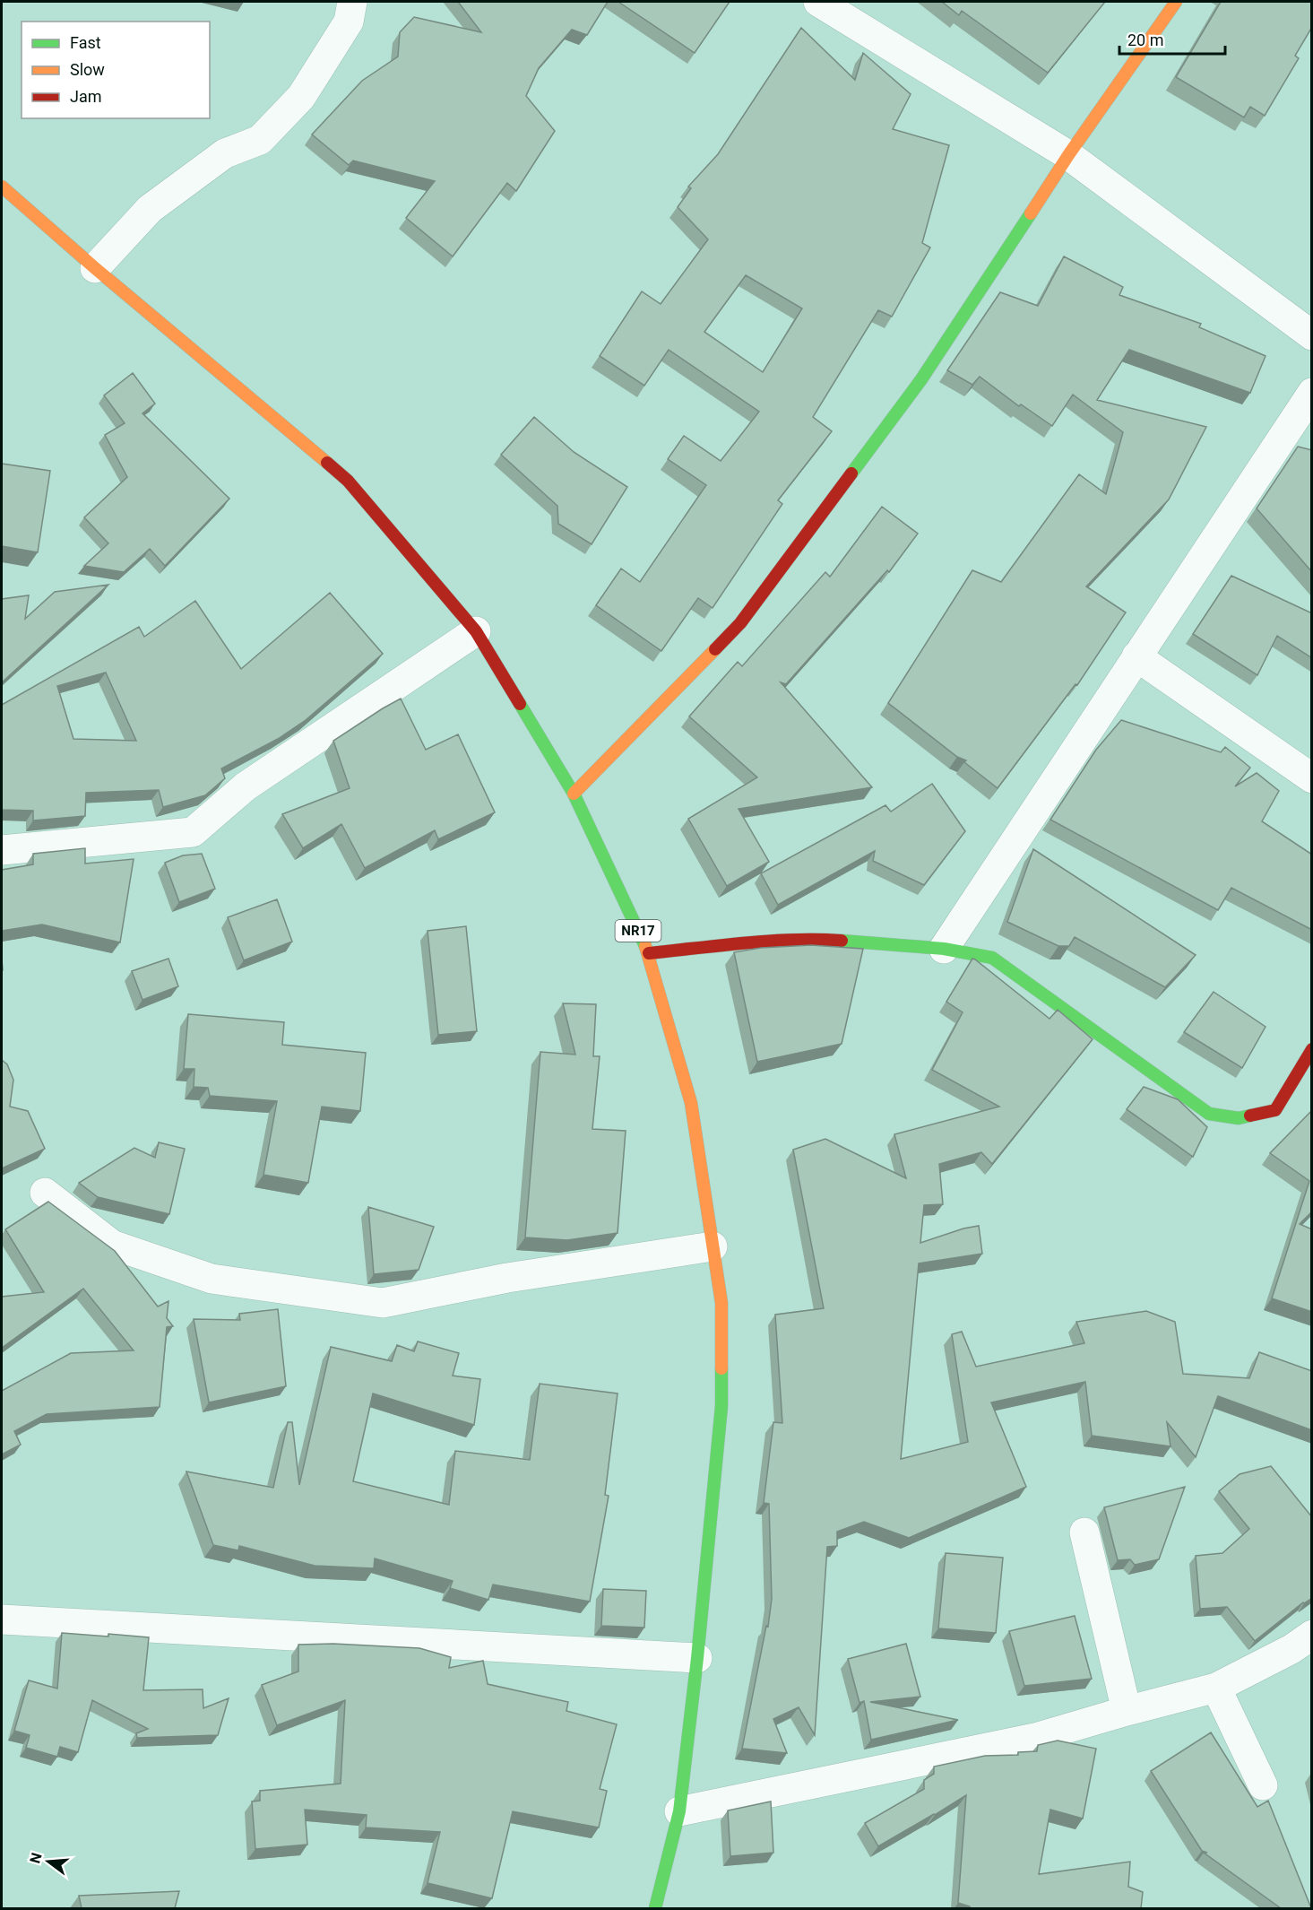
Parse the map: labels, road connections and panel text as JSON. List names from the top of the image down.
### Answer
{
  "streets": {
    "main road": ["NR17"]
  },
  "legend": ["Fast", "Slow", "Jam"],
  "scale_bar": "20 m",
  "north": "left"
}
